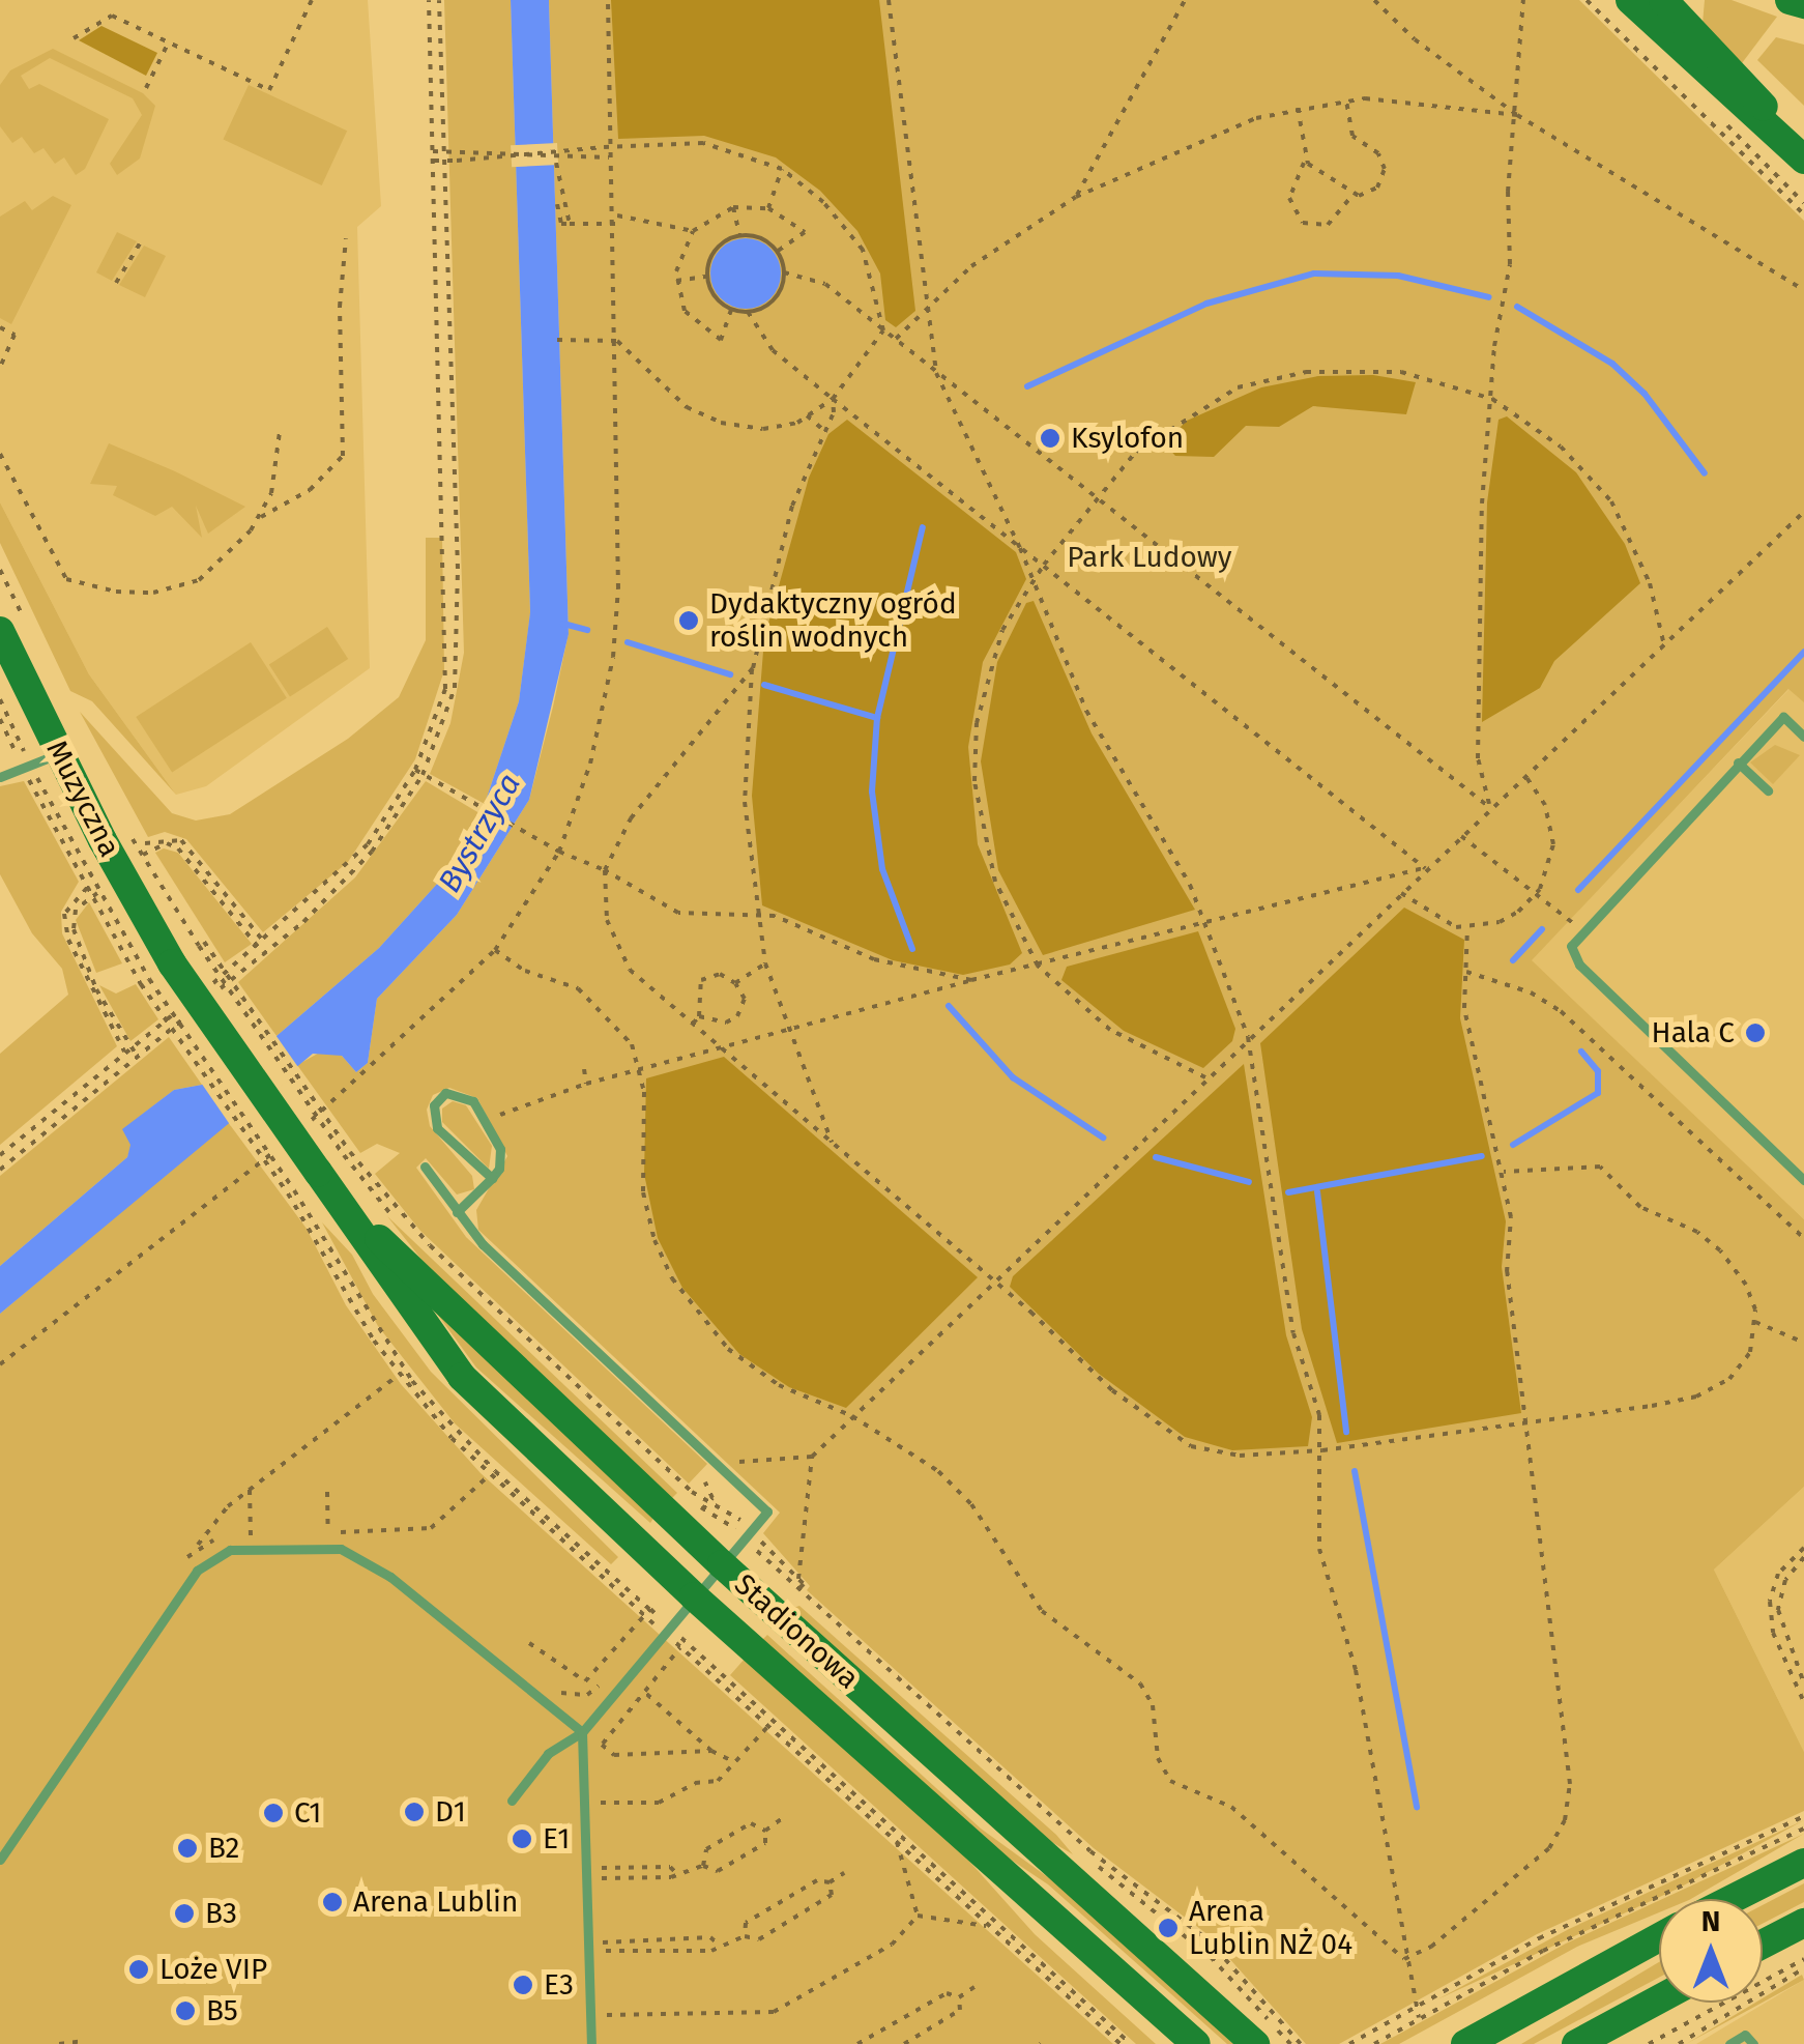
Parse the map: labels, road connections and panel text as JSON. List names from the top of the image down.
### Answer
{
  "streets": {
    "street": ["Muzyczna", "Stadionowa"]
  },
  "crossings": [
    ["Muzyczna", "Stadionowa"]
  ],
  "water": ["Bystrzyca"],
  "parks": ["Park Ludowy"],
  "places": [
    "Ksylofon",
    "Dydaktyczny ogród roślin wodnych",
    "Hala C",
    "D1",
    "C1",
    "E1",
    "B2",
    "Arena Lublin",
    "B3",
    "Arena Lublin NŻ 04",
    "Loże VIP",
    "E3",
    "B5"
  ],
  "north": "top"
}
